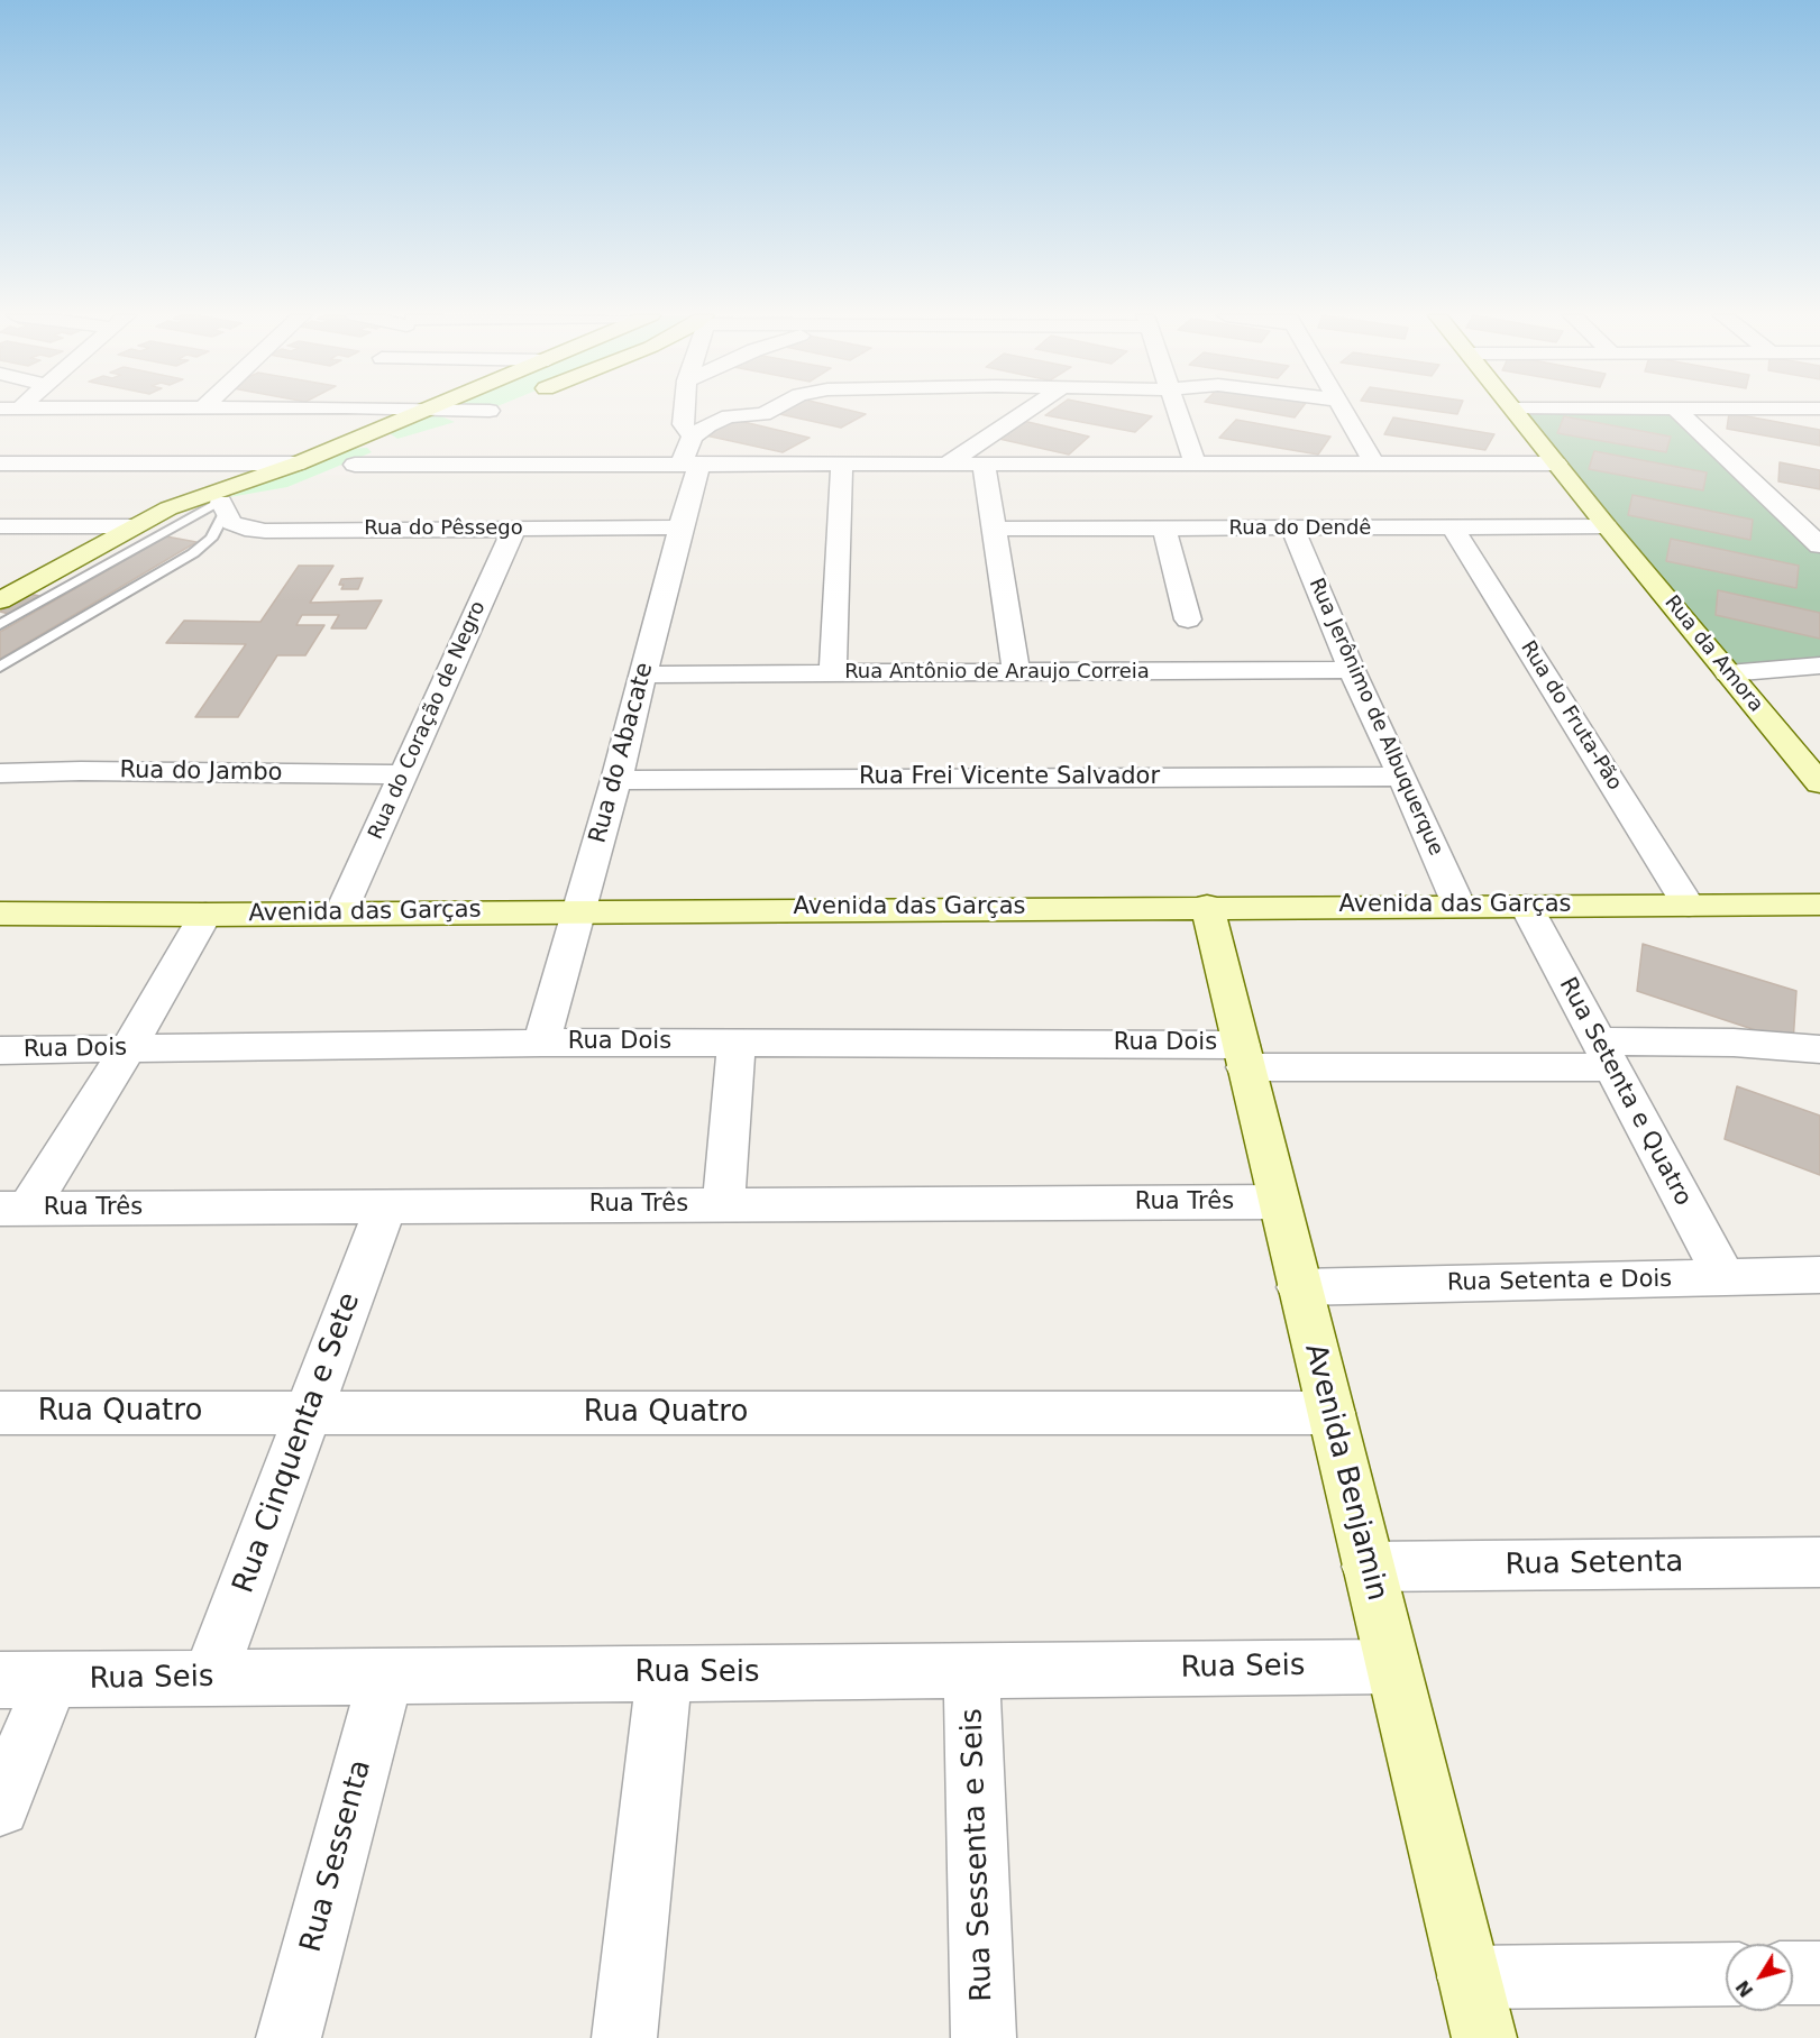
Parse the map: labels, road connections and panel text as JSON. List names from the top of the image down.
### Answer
{
  "streets": {
    "street": [
      "Rua do Pêssego",
      "Rua do Dendê",
      "Rua da Amora",
      "Rua Antônio de Araujo Correia",
      "Rua do Fruta-Pão",
      "Rua Jerônimo de Albuquerque",
      "Rua do Coração de Negro",
      "Rua do Abacate",
      "Rua do Jambo",
      "Rua Frei Vicente Salvador",
      "Avenida das Garças",
      "Rua Dois",
      "Rua Setenta e Quatro",
      "Rua Três",
      "Rua Setenta e Dois",
      "Rua Quatro",
      "Rua Cinquenta e Sete",
      "Avenida Benjamin",
      "Rua Setenta",
      "Rua Seis",
      "Rua Sessenta e Seis",
      "Rua Sessenta"
    ]
  },
  "crossings": [
    ["Rua do Pêssego", "Rua do Coração de Negro"],
    ["Rua do Pêssego", "Rua do Abacate"],
    ["Rua do Dendê", "Rua da Amora"],
    ["Rua do Dendê", "Rua do Fruta-Pão"],
    ["Rua do Dendê", "Rua Jerônimo de Albuquerque"],
    ["Rua Antônio de Araujo Correia", "Rua Jerônimo de Albuquerque"],
    ["Rua Antônio de Araujo Correia", "Rua do Abacate"],
    ["Rua do Fruta-Pão", "Avenida das Garças"],
    ["Rua Jerônimo de Albuquerque", "Rua Frei Vicente Salvador"],
    ["Rua Jerônimo de Albuquerque", "Avenida das Garças"],
    ["Rua do Coração de Negro", "Rua do Jambo"],
    ["Rua do Coração de Negro", "Avenida das Garças"],
    ["Rua do Abacate", "Rua Frei Vicente Salvador"],
    ["Rua do Abacate", "Avenida das Garças"],
    ["Rua do Abacate", "Rua Dois"],
    ["Avenida das Garças", "Rua Setenta e Quatro"],
    ["Avenida das Garças", "Avenida Benjamin"],
    ["Rua Dois", "Rua Setenta e Quatro"],
    ["Rua Dois", "Avenida Benjamin"],
    ["Rua Setenta e Quatro", "Rua Setenta e Dois"],
    ["Rua Três", "Rua Cinquenta e Sete"],
    ["Rua Três", "Avenida Benjamin"],
    ["Rua Setenta e Dois", "Avenida Benjamin"],
    ["Rua Quatro", "Rua Cinquenta e Sete"],
    ["Rua Quatro", "Avenida Benjamin"],
    ["Rua Cinquenta e Sete", "Rua Seis"],
    ["Avenida Benjamin", "Rua Setenta"],
    ["Avenida Benjamin", "Rua Seis"],
    ["Rua Seis", "Rua Sessenta e Seis"],
    ["Rua Seis", "Rua Sessenta"]
  ],
  "north": "bottom left"
}
